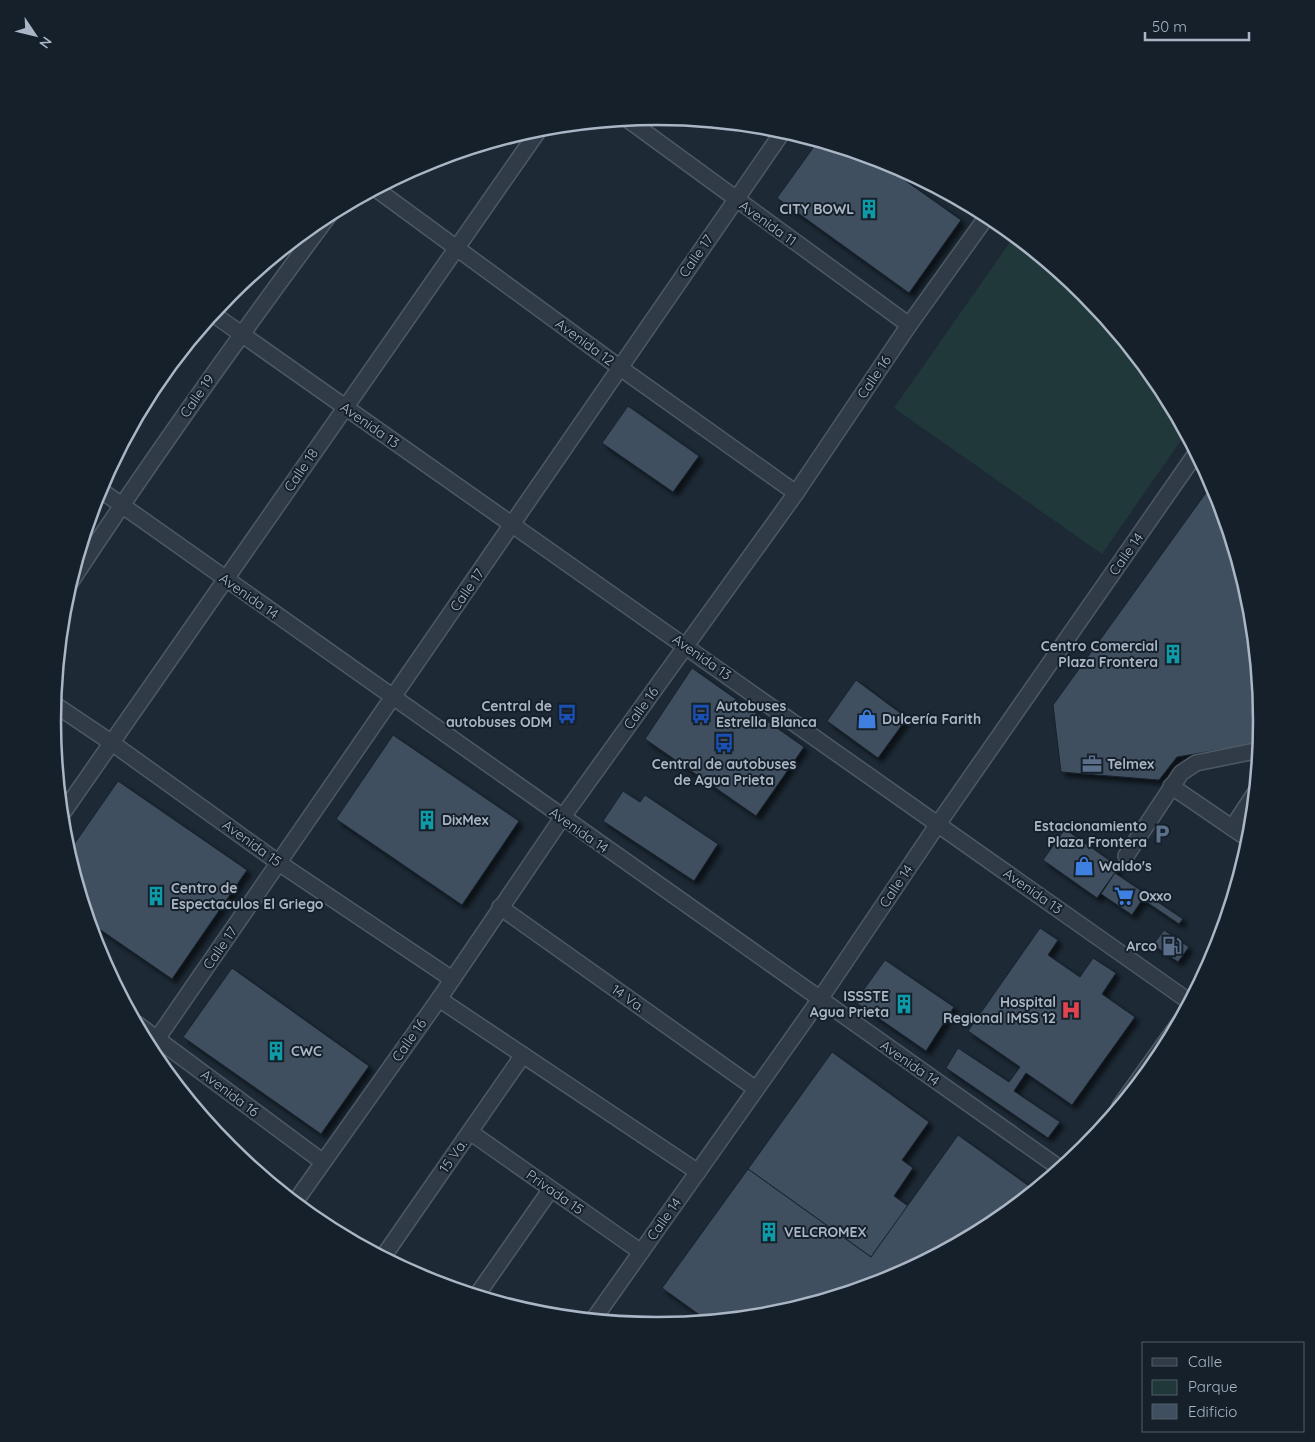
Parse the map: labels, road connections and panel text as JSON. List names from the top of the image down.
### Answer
{
  "streets": {
    "street": [
      "Avenida 11",
      "Calle 17",
      "Avenida 12",
      "Calle 16",
      "Calle 19",
      "Avenida 13",
      "Calle 18",
      "Calle 14",
      "Avenida 14",
      "Avenida 15",
      "14 Va.",
      "Avenida 16",
      "15 Va.",
      "Privada 15"
    ]
  },
  "crossings": [
    ["Avenida 11", "Calle 17"],
    ["Avenida 11", "Calle 16"],
    ["Calle 17", "Avenida 12"],
    ["Calle 17", "Avenida 13"],
    ["Calle 17", "Avenida 14"],
    ["Calle 17", "Avenida 15"],
    ["Avenida 12", "Calle 16"],
    ["Avenida 12", "Calle 18"],
    ["Calle 16", "Avenida 13"],
    ["Calle 16", "Avenida 14"],
    ["Calle 16", "Avenida 15"],
    ["Calle 16", "14 Va."],
    ["Calle 16", "Avenida 16"],
    ["Calle 19", "Avenida 13"],
    ["Calle 19", "Avenida 14"],
    ["Avenida 13", "Calle 18"],
    ["Avenida 13", "Calle 14"],
    ["Calle 18", "Avenida 14"],
    ["Calle 18", "Avenida 15"],
    ["Calle 14", "Avenida 14"],
    ["Calle 14", "14 Va."],
    ["Calle 14", "Privada 15"],
    ["15 Va.", "Privada 15"]
  ],
  "places": {
    "building": [
      "CITY BOWL",
      "Centro Comercial Plaza Frontera",
      "DixMex",
      "Centro de Espectaculos El Griego",
      "ISSSTE Agua Prieta",
      "CWC",
      "VELCROMEX"
    ],
    "bus stop": ["Central de autobuses ODM", "Autobuses Estrella Blanca", "Central de autobuses de Agua Prieta"],
    "shop": ["Dulcería Farith", "Waldo's"],
    "office": ["Telmex"],
    "parking": ["Estacionamiento Plaza Frontera"],
    "supermarket": ["Oxxo"],
    "fuel station": ["Arco"],
    "hospital": ["Hospital Regional IMSS 12"]
  },
  "legend": ["Calle", "Parque", "Edificio"],
  "scale_bar": "50 m",
  "north": "bottom right"
}
